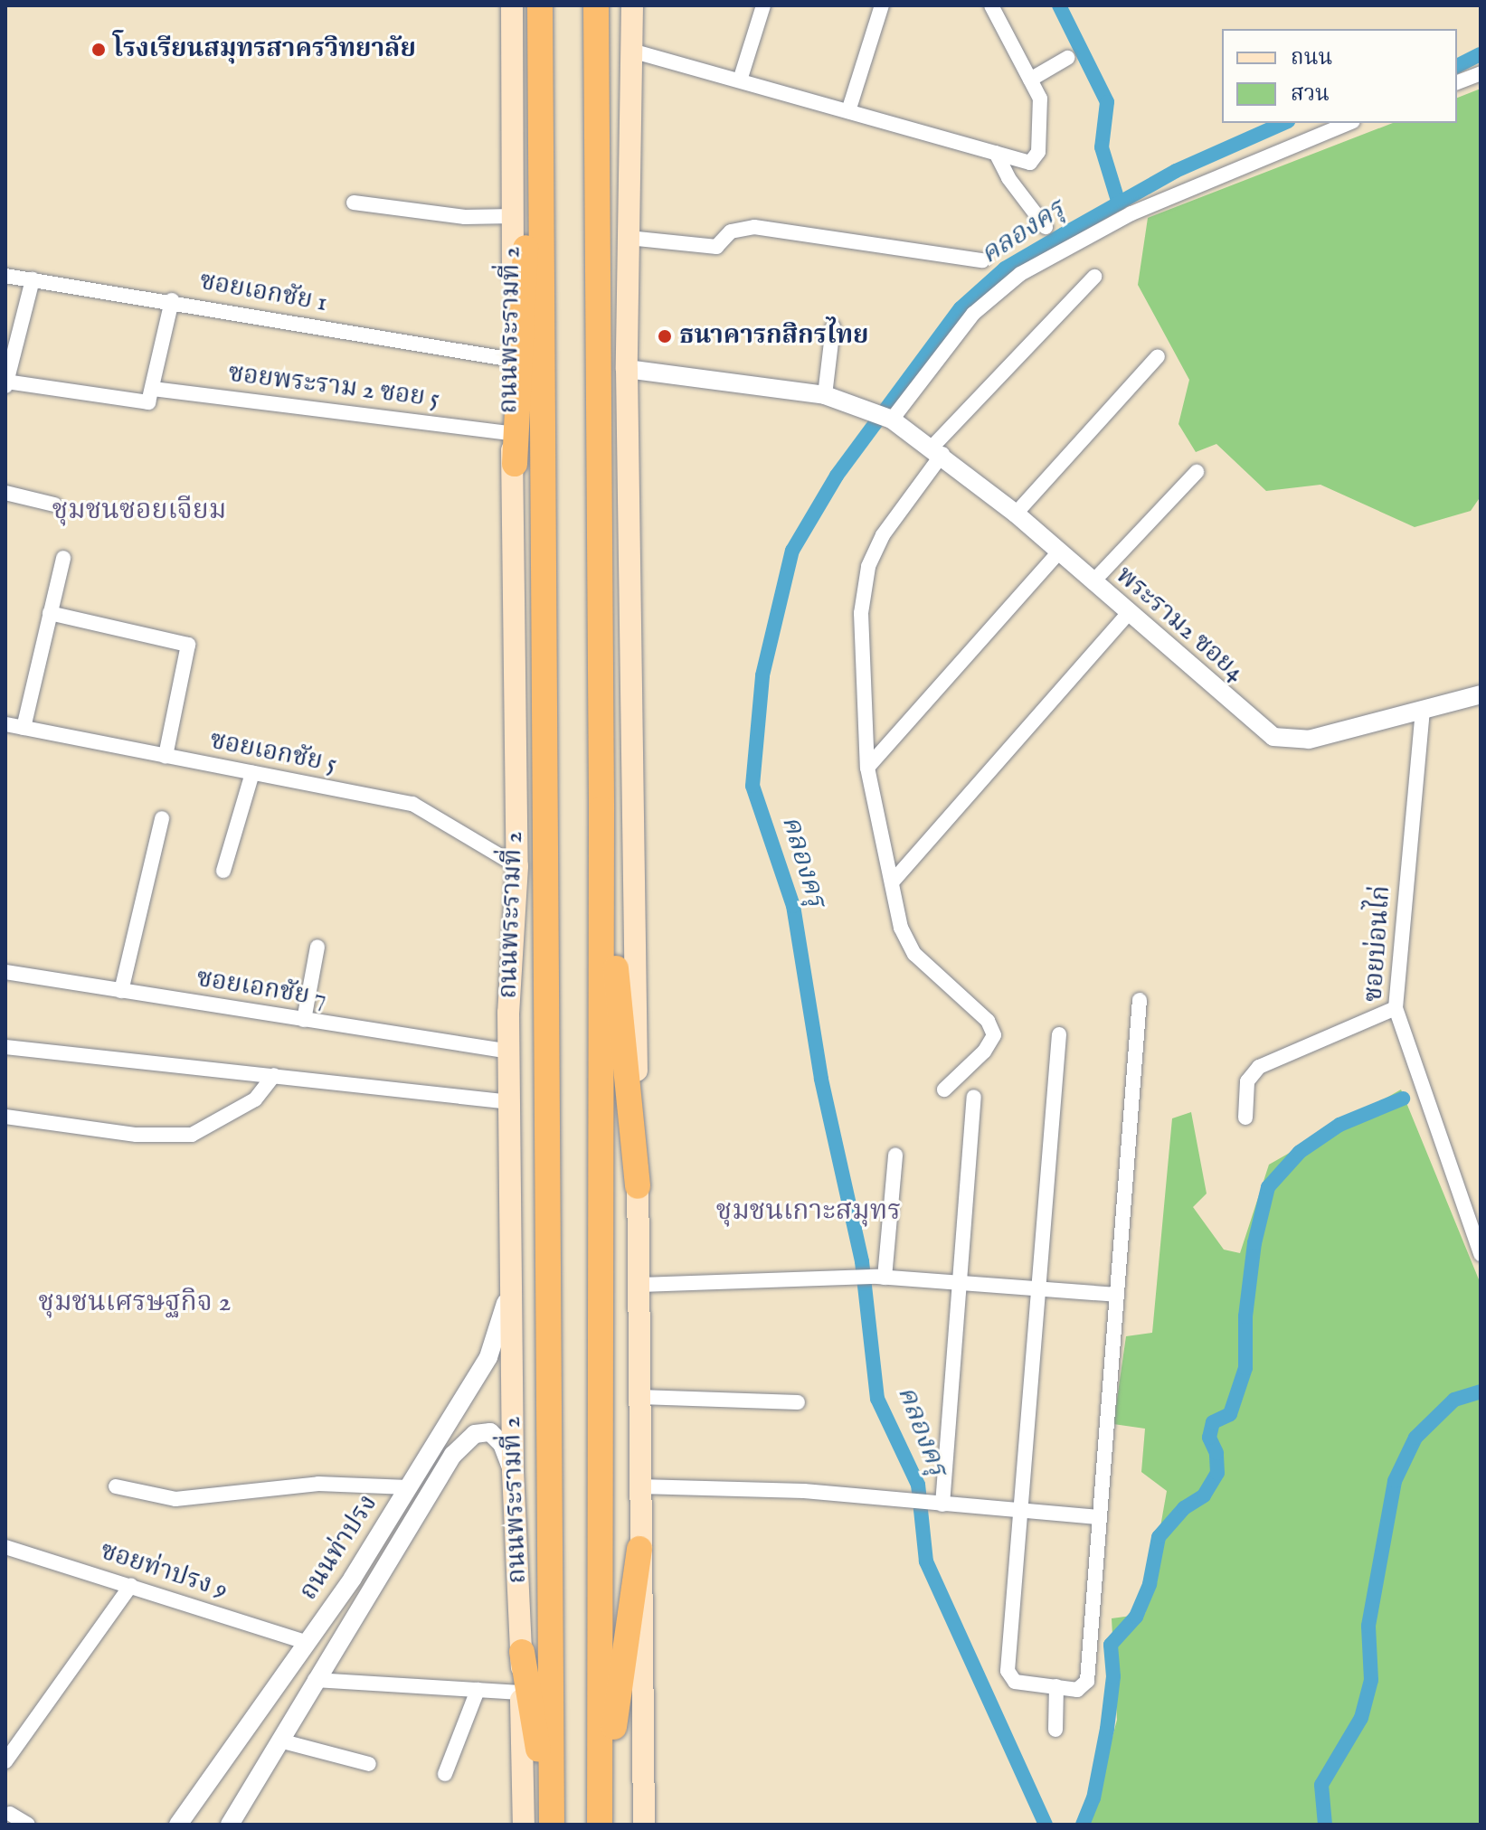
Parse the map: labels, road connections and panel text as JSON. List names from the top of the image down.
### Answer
{
  "streets": {
    "highway": ["ถนนพระรามที่ 2"],
    "street": [
      "ซอยเอกชัย 1",
      "ซอยพระราม 2 ซอย 5",
      "พระราม2 ซอย4",
      "ซอยเอกชัย 5",
      "ซอยบ่อนไก่",
      "ซอยเอกชัย 7",
      "ถนนท่าปรง",
      "ซอยท่าปรง 9"
    ]
  },
  "crossings": [
    ["ซอยเอกชัย 1", "ถนนพระรามที่ 2"],
    ["ถนนพระรามที่ 2", "ซอยพระราม 2 ซอย 5"],
    ["ถนนพระรามที่ 2", "ซอยเอกชัย 5"],
    ["ถนนพระรามที่ 2", "ซอยเอกชัย 7"],
    ["ถนนพระรามที่ 2", "ถนนท่าปรง"],
    ["พระราม2 ซอย4", "ซอยบ่อนไก่"],
    ["ถนนท่าปรง", "ซอยท่าปรง 9"]
  ],
  "districts": ["ชุมชนซอยเจียม", "ชุมชนเกาะสมุทร", "ชุมชนเศรษฐกิจ 2"],
  "water": ["คลองครุ"],
  "places": ["โรงเรียนสมุทรสาครวิทยาลัย", "ธนาคารกสิกรไทย"],
  "legend": ["ถนน", "สวน"]
}
